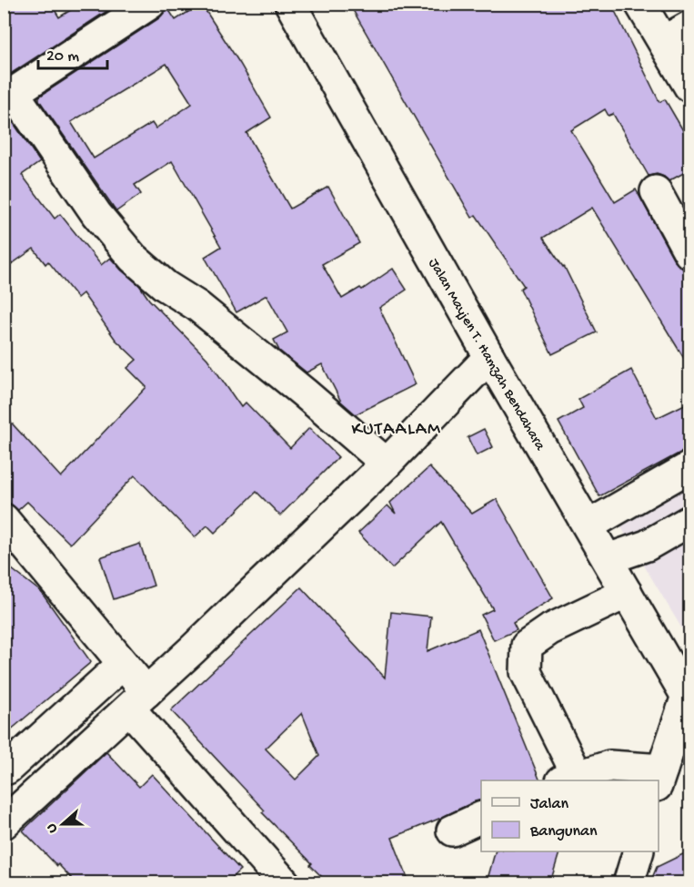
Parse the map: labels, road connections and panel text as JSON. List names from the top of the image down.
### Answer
{
  "streets": {
    "street": ["Jalan Mayjen T. Hamzah Bendahara"]
  },
  "districts": ["KUTAALAM"],
  "legend": ["Jalan", "Bangunan"],
  "scale_bar": "20 m",
  "north": "left"
}
